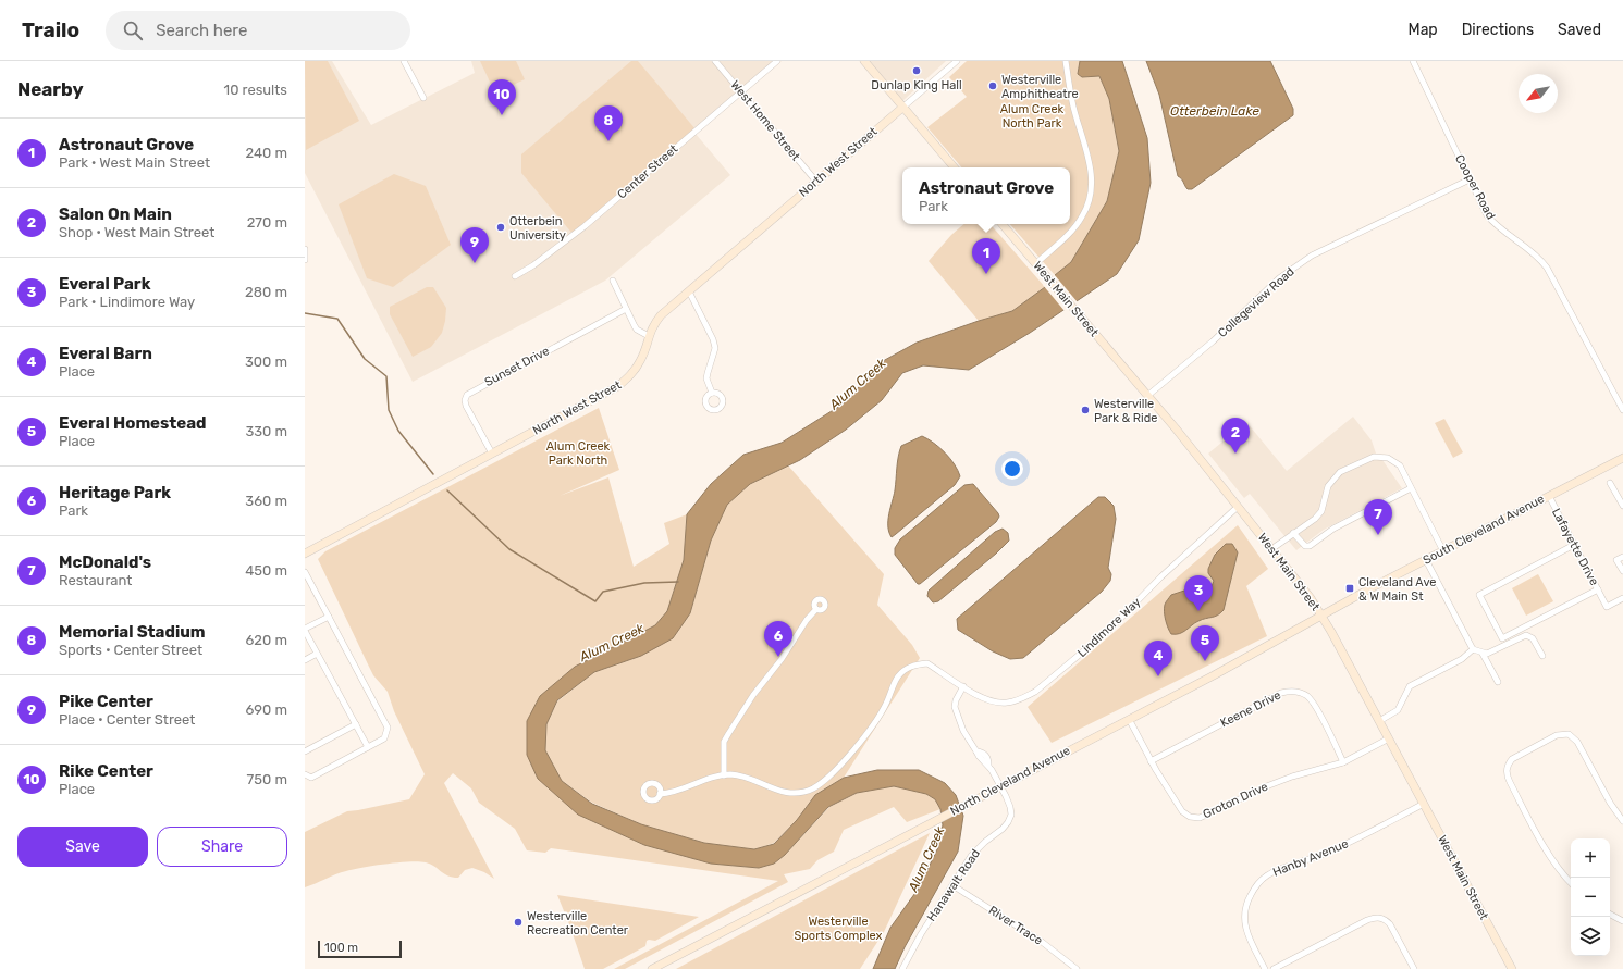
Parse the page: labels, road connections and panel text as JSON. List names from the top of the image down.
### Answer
{
  "streets": {
    "main road": [
      "North West Street",
      "West Main Street",
      "South Cleveland Avenue",
      "North Cleveland Avenue"
    ],
    "street": [
      "West Home Street",
      "Center Street",
      "Cooper Road",
      "Collegeview Road",
      "Sunset Drive",
      "Lafayette Drive",
      "Lindimore Way",
      "Keene Drive",
      "Groton Drive",
      "Hanby Avenue",
      "Hanawalt Road",
      "River Trace"
    ]
  },
  "crossings": [
    ["West Home Street", "North West Street"],
    ["West Home Street", "Center Street"],
    ["North West Street", "Sunset Drive"],
    ["Cooper Road", "Collegeview Road"],
    ["West Main Street", "Collegeview Road"],
    ["West Main Street", "South Cleveland Avenue"],
    ["West Main Street", "Lindimore Way"],
    ["West Main Street", "North Cleveland Avenue"],
    ["West Main Street", "Groton Drive"],
    ["West Main Street", "Hanby Avenue"],
    ["South Cleveland Avenue", "Lafayette Drive"],
    ["South Cleveland Avenue", "North Cleveland Avenue"],
    ["Lindimore Way", "Hanawalt Road"],
    ["Keene Drive", "Groton Drive"],
    ["North Cleveland Avenue", "Groton Drive"],
    ["North Cleveland Avenue", "Hanawalt Road"],
    ["Hanawalt Road", "River Trace"]
  ],
  "water": ["Otterbein Lake", "Alum Creek"],
  "parks": ["Alum Creek North Park", "Alum Creek Park North", "Westerville Sports Complex"],
  "places": {
    "other": [
      "Dunlap King Hall",
      "Westerville Amphitheatre",
      "Otterbein University",
      "Westerville Park & Ride",
      "Westerville Recreation Center"
    ],
    "transit": ["Cleveland Ave & W Main St"]
  },
  "scale_bar": "100 m",
  "north": "bottom left",
  "page": {
    "header": "Trailo",
    "search": "Search here",
    "nav": ["Map", "Directions", "Saved"],
    "heading": ["Nearby", "10 results"],
    "pins": [
      "10",
      "8",
      "9",
      "1",
      "2",
      "7",
      "3",
      "6",
      "5",
      "4"
    ],
    "list": [
      {
        "mark": "1",
        "name": "Astronaut Grove",
        "note": "Park · West Main Street",
        "value": "240 m"
      },
      {
        "mark": "2",
        "name": "Salon On Main",
        "note": "Shop · West Main Street",
        "value": "270 m"
      },
      {
        "mark": "3",
        "name": "Everal Park",
        "note": "Park · Lindimore Way",
        "value": "280 m"
      },
      {
        "mark": "4",
        "name": "Everal Barn",
        "note": "Place",
        "value": "300 m"
      },
      {
        "mark": "5",
        "name": "Everal Homestead",
        "note": "Place",
        "value": "330 m"
      },
      {
        "mark": "6",
        "name": "Heritage Park",
        "note": "Park",
        "value": "360 m"
      },
      {
        "mark": "7",
        "name": "McDonald's",
        "note": "Restaurant",
        "value": "450 m"
      },
      {
        "mark": "8",
        "name": "Memorial Stadium",
        "note": "Sports · Center Street",
        "value": "620 m"
      },
      {
        "mark": "9",
        "name": "Pike Center",
        "note": "Place · Center Street",
        "value": "690 m"
      },
      {
        "mark": "10",
        "name": "Rike Center",
        "note": "Place",
        "value": "750 m"
      }
    ],
    "popup": ["Astronaut Grove", "Park"],
    "buttons": ["Save", "Share"],
    "map_buttons": ["+", "−"],
    "scale": "100 m"
  }
}
